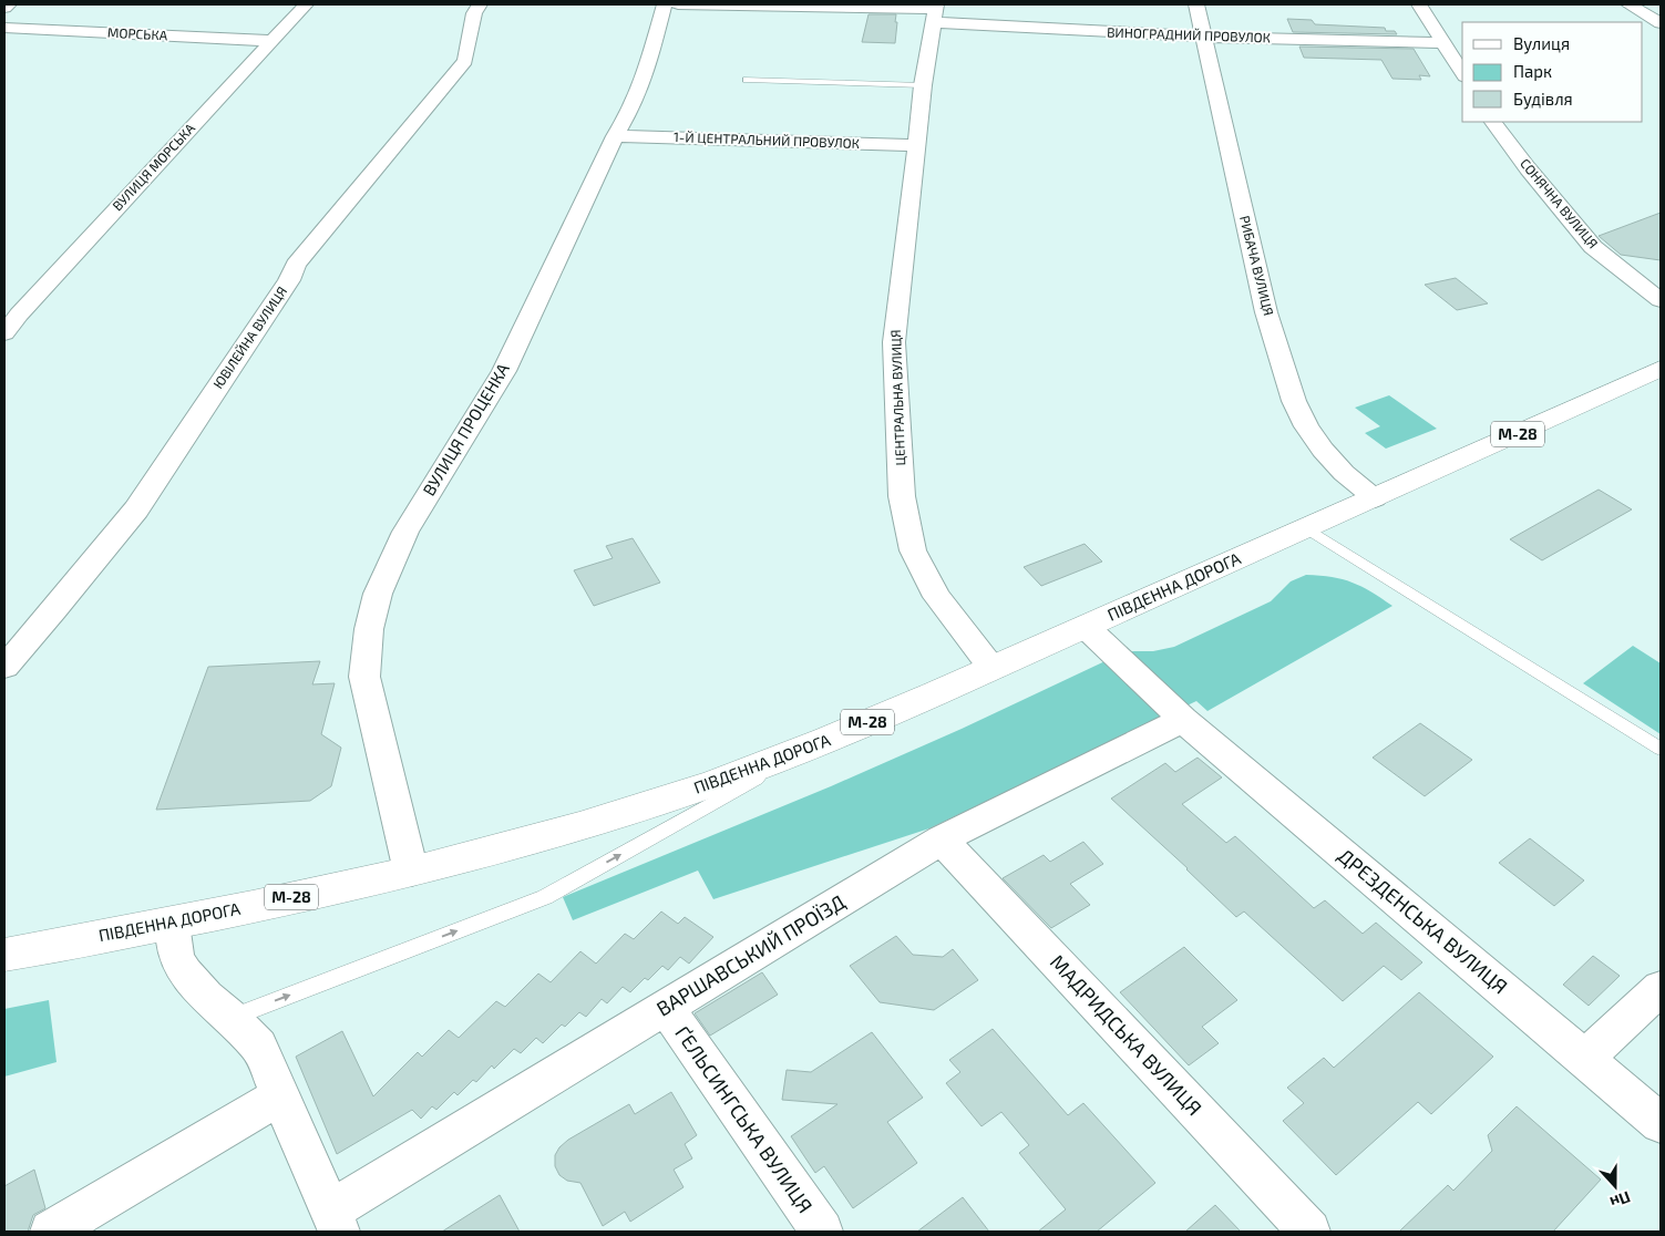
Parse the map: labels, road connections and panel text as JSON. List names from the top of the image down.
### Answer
{
  "streets": {
    "highway": ["М-28", "ПІВДЕННА ДОРОГА"],
    "street": [
      "МОРСЬКА",
      "ВИНОГРАДНИЙ ПРОВУЛОК",
      "1-Й ЦЕНТРАЛЬНИЙ ПРОВУЛОК",
      "ВУЛИЦЯ МОРСЬКА",
      "СОНЯЧНА ВУЛИЦЯ",
      "РИБАЧА ВУЛИЦЯ",
      "ЮВІЛЕЙНА ВУЛИЦЯ",
      "ЦЕНТРАЛЬНА ВУЛИЦЯ",
      "ВУЛИЦЯ ПРОЦЕНКА",
      "ДРЕЗДЕНСЬКА ВУЛИЦЯ",
      "ВАРШАВСЬКИЙ ПРОЇЗД",
      "МАДРИДСЬКА ВУЛИЦЯ",
      "ҐЕЛЬСИНГСЬКА ВУЛИЦЯ"
    ]
  },
  "crossings": [
    ["МОРСЬКА", "ВУЛИЦЯ МОРСЬКА"],
    ["ВИНОГРАДНИЙ ПРОВУЛОК", "РИБАЧА ВУЛИЦЯ"],
    ["ВИНОГРАДНИЙ ПРОВУЛОК", "ЦЕНТРАЛЬНА ВУЛИЦЯ"],
    ["1-Й ЦЕНТРАЛЬНИЙ ПРОВУЛОК", "ЦЕНТРАЛЬНА ВУЛИЦЯ"],
    ["1-Й ЦЕНТРАЛЬНИЙ ПРОВУЛОК", "ВУЛИЦЯ ПРОЦЕНКА"],
    ["РИБАЧА ВУЛИЦЯ", "ПІВДЕННА ДОРОГА"],
    ["ЦЕНТРАЛЬНА ВУЛИЦЯ", "ПІВДЕННА ДОРОГА"],
    ["ВУЛИЦЯ ПРОЦЕНКА", "ПІВДЕННА ДОРОГА"],
    ["ПІВДЕННА ДОРОГА", "ДРЕЗДЕНСЬКА ВУЛИЦЯ"],
    ["ДРЕЗДЕНСЬКА ВУЛИЦЯ", "ВАРШАВСЬКИЙ ПРОЇЗД"],
    ["ВАРШАВСЬКИЙ ПРОЇЗД", "МАДРИДСЬКА ВУЛИЦЯ"],
    ["ВАРШАВСЬКИЙ ПРОЇЗД", "ҐЕЛЬСИНГСЬКА ВУЛИЦЯ"]
  ],
  "legend": ["Вулиця", "Парк", "Будівля"],
  "north": "bottom"
}
